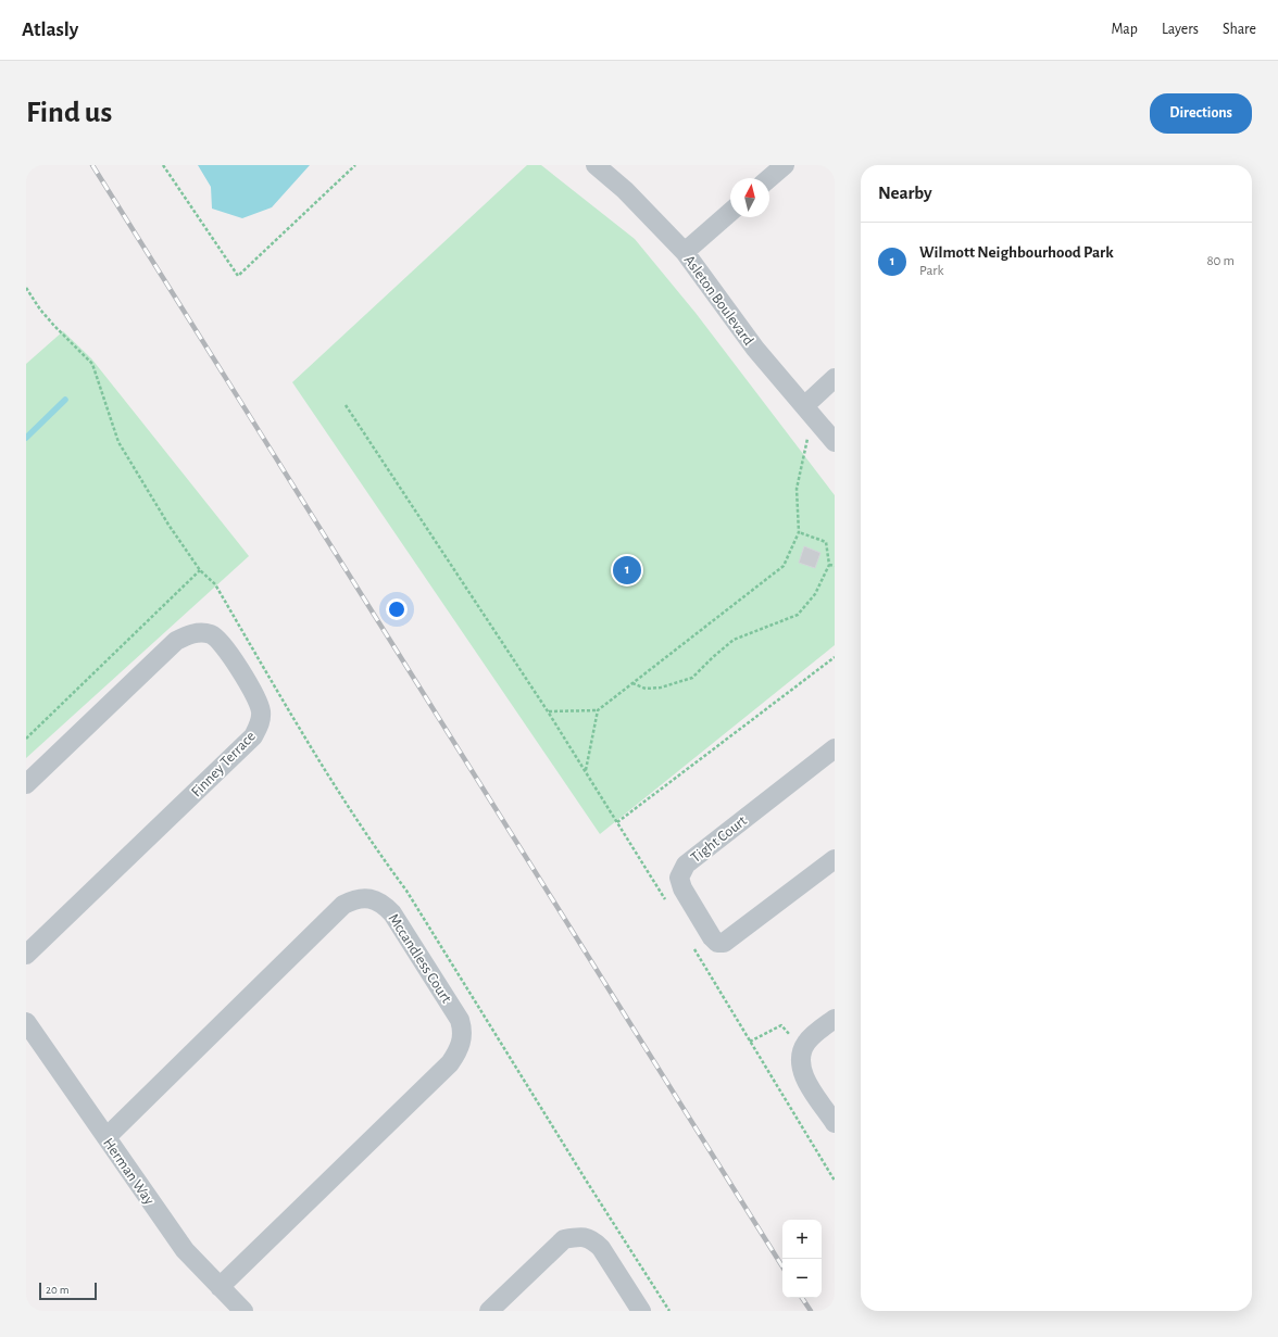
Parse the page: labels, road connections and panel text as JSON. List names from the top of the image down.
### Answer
{
  "streets": {
    "street": [
      "Asleton Boulevard",
      "Finney Terrace",
      "Tight Court",
      "Mccandless Court",
      "Herman Way"
    ]
  },
  "crossings": [
    ["Mccandless Court", "Herman Way"]
  ],
  "scale_bar": "20 m",
  "north": "top",
  "page": {
    "header": "Atlasly",
    "nav": ["Map", "Layers", "Share"],
    "buttons": "Directions",
    "title": "Find us",
    "heading": "Nearby",
    "list": [
      {
        "mark": "1",
        "name": "Wilmott Neighbourhood Park",
        "note": "Park",
        "value": "80 m"
      }
    ],
    "pins": "1",
    "map_buttons": ["+", "−"],
    "scale": "20 m"
  }
}
